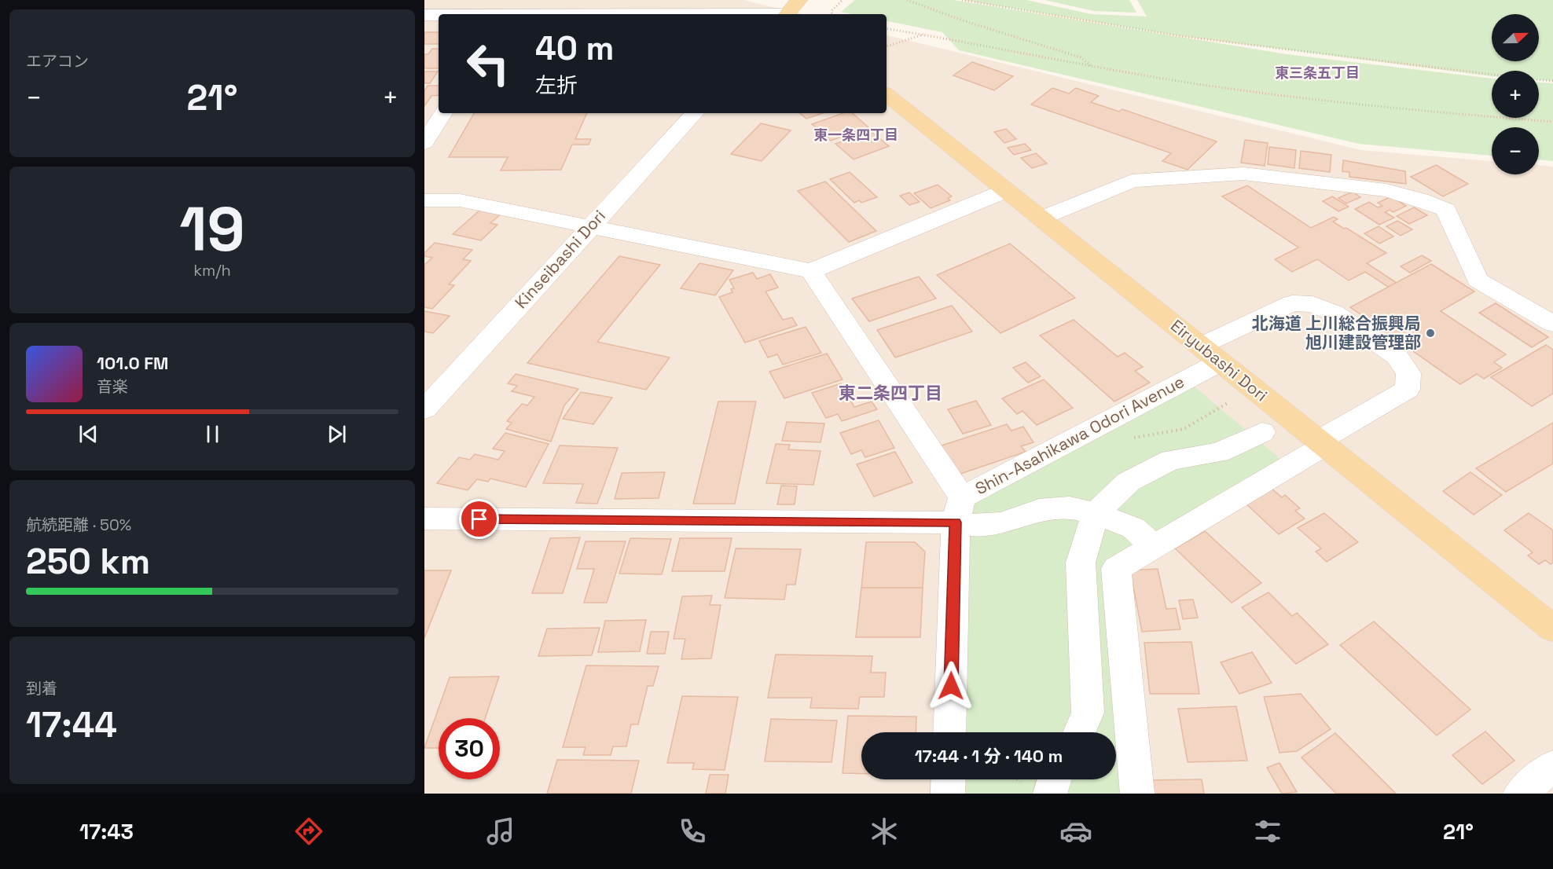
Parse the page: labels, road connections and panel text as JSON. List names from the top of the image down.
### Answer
{
  "streets": {
    "main road": ["Eiryubashi Dori"],
    "street": ["Kinseibashi Dori", "Shin-Asahikawa Odori Avenue"]
  },
  "crossings": [
    ["Eiryubashi Dori", "Shin-Asahikawa Odori Avenue"]
  ],
  "districts": ["東三条五丁目", "東一条四丁目", "東二条四丁目"],
  "places": ["北海道 上川総合振興局 旭川建設管理部"],
  "north": "right",
  "page": {
    "tile": [
      "エアコン",
      ["19", "km/h"],
      ["航続距離 · 50%", "250 km"],
      ["到着", "17:44"]
    ],
    "map_buttons": ["+", "−"],
    "turn": ["40 m", "左折"],
    "heat": ["−", "21°", "+"],
    "song": ["101.0 FM", "音楽"],
    "limit": "30",
    "trip": "17:44 · 1 分 · 140 m",
    "tabs": ["17:43", "21°"]
  }
}
